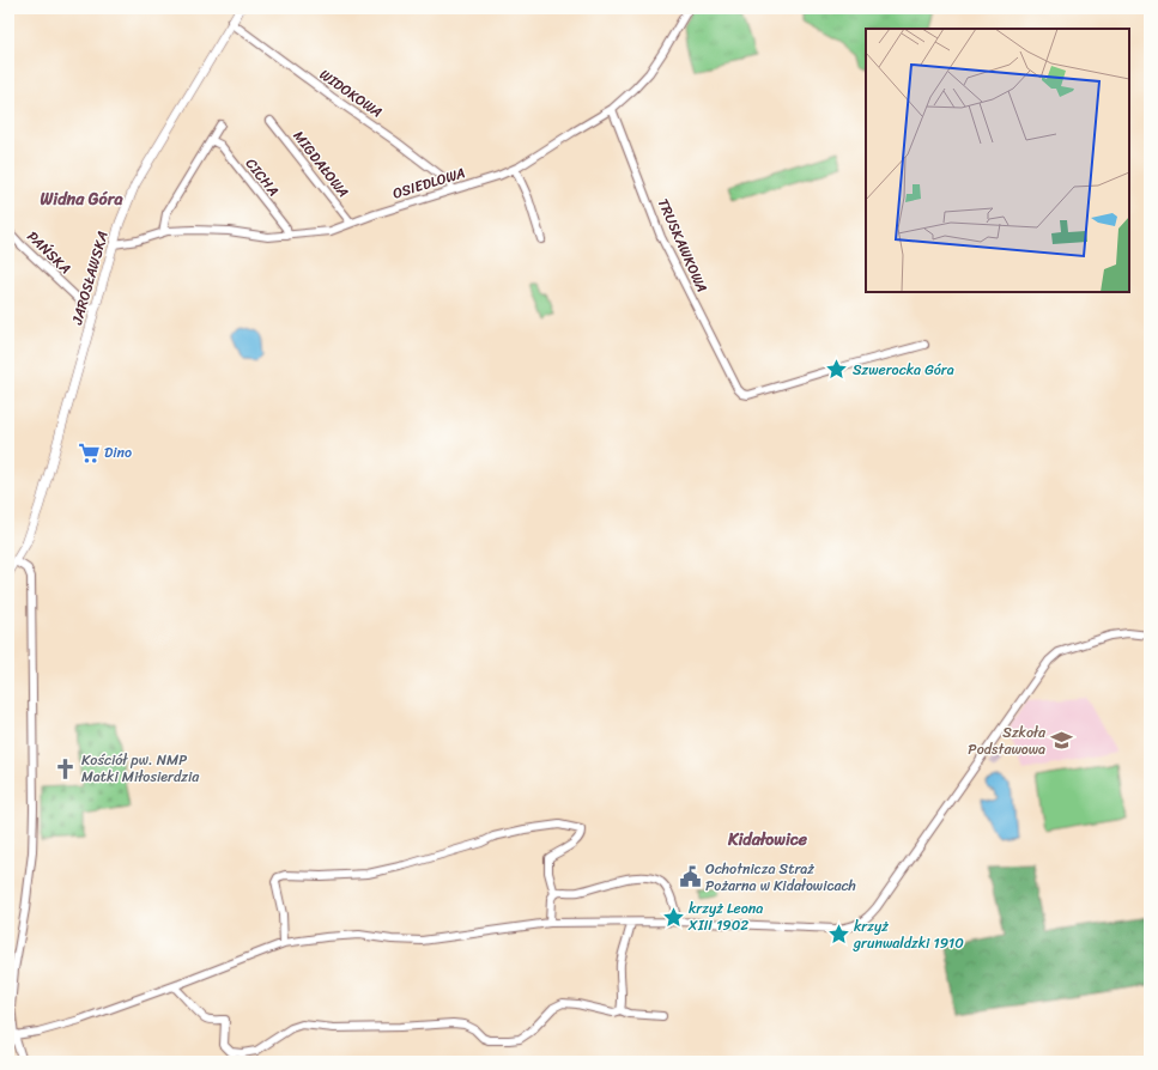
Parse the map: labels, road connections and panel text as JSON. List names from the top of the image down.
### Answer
{
  "streets": {
    "main road": ["JAROSŁAWSKA"],
    "street": [
      "WIDOKOWA",
      "MIGDAŁOWA",
      "CICHA",
      "OSIEDLOWA",
      "TRUSKAWKOWA",
      "PAŃSKA"
    ]
  },
  "crossings": [
    ["WIDOKOWA", "OSIEDLOWA"],
    ["WIDOKOWA", "JAROSŁAWSKA"],
    ["MIGDAŁOWA", "OSIEDLOWA"],
    ["CICHA", "OSIEDLOWA"],
    ["OSIEDLOWA", "TRUSKAWKOWA"],
    ["OSIEDLOWA", "JAROSŁAWSKA"],
    ["PAŃSKA", "JAROSŁAWSKA"]
  ],
  "districts": ["Widna Góra", "Kidałowice"],
  "places": {
    "place": ["Szwerocka Góra", "krzyż Leona XIII 1902", "krzyż grunwaldzki 1910"],
    "supermarket": ["Dino"],
    "school or university": ["Szkoła Podstawowa"],
    "church": ["Kościół pw. NMP Matki Miłosierdzia"],
    "public building": ["Ochotnicza Straż Pożarna w Kidałowicach"]
  }
}
